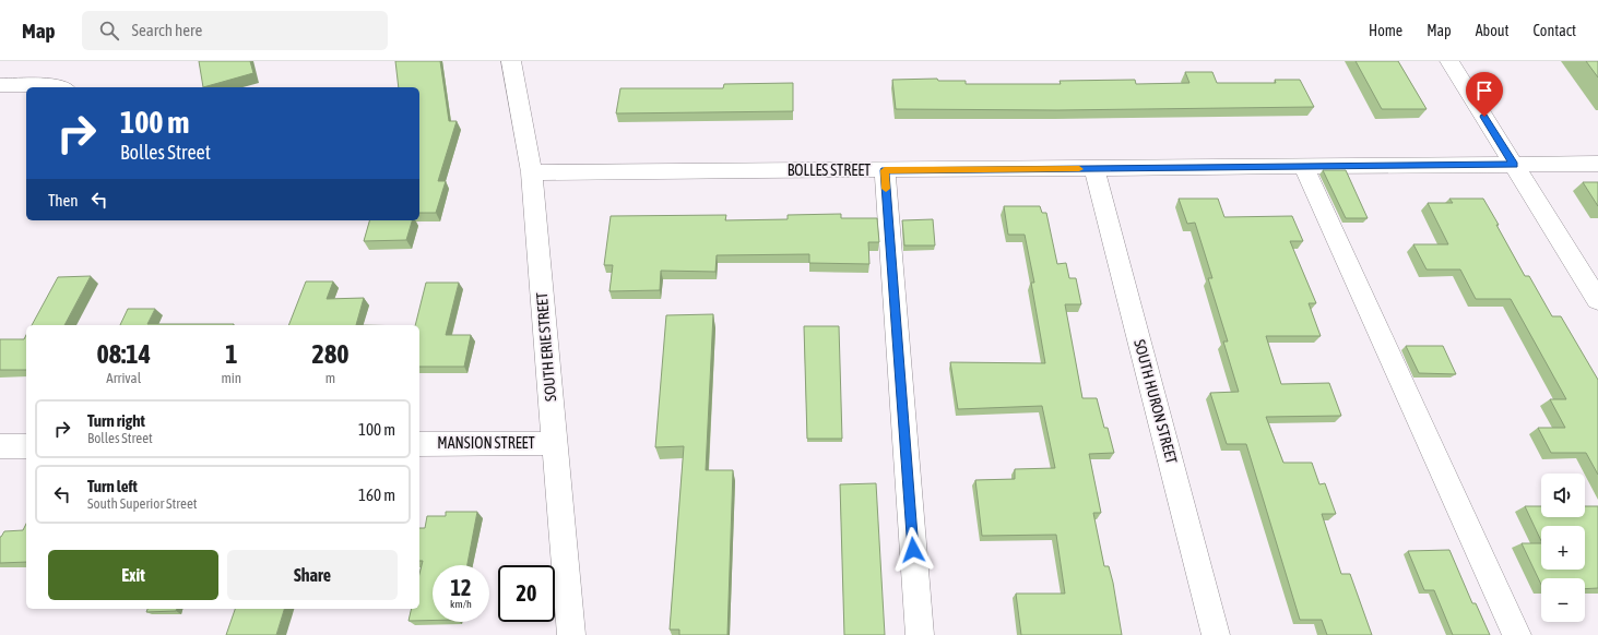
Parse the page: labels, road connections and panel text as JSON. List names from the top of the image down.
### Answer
{
  "streets": {
    "street": [
      "BOLLES STREET",
      "SOUTH ERIE STREET",
      "SOUTH HURON STREET",
      "MANSION STREET"
    ]
  },
  "crossings": [
    ["BOLLES STREET", "SOUTH ERIE STREET"],
    ["BOLLES STREET", "SOUTH HURON STREET"],
    ["SOUTH ERIE STREET", "MANSION STREET"]
  ],
  "page": {
    "header": "Map",
    "search": "Search here",
    "nav": [
      "Home",
      "Map",
      "About",
      "Contact"
    ],
    "turn": ["100 m", "Bolles Street"],
    "then": "Then",
    "eta": [
      "08:14",
      "Arrival",
      "1",
      "min",
      "280",
      "m"
    ],
    "list": [
      {
        "name": "Turn right",
        "note": "Bolles Street",
        "value": "100 m"
      },
      {
        "name": "Turn left",
        "note": "South Superior Street",
        "value": "160 m"
      }
    ],
    "map_buttons": ["+", "−"],
    "buttons": ["Exit", "Share"],
    "speed": "12 km/h",
    "limit": "20"
  }
}
